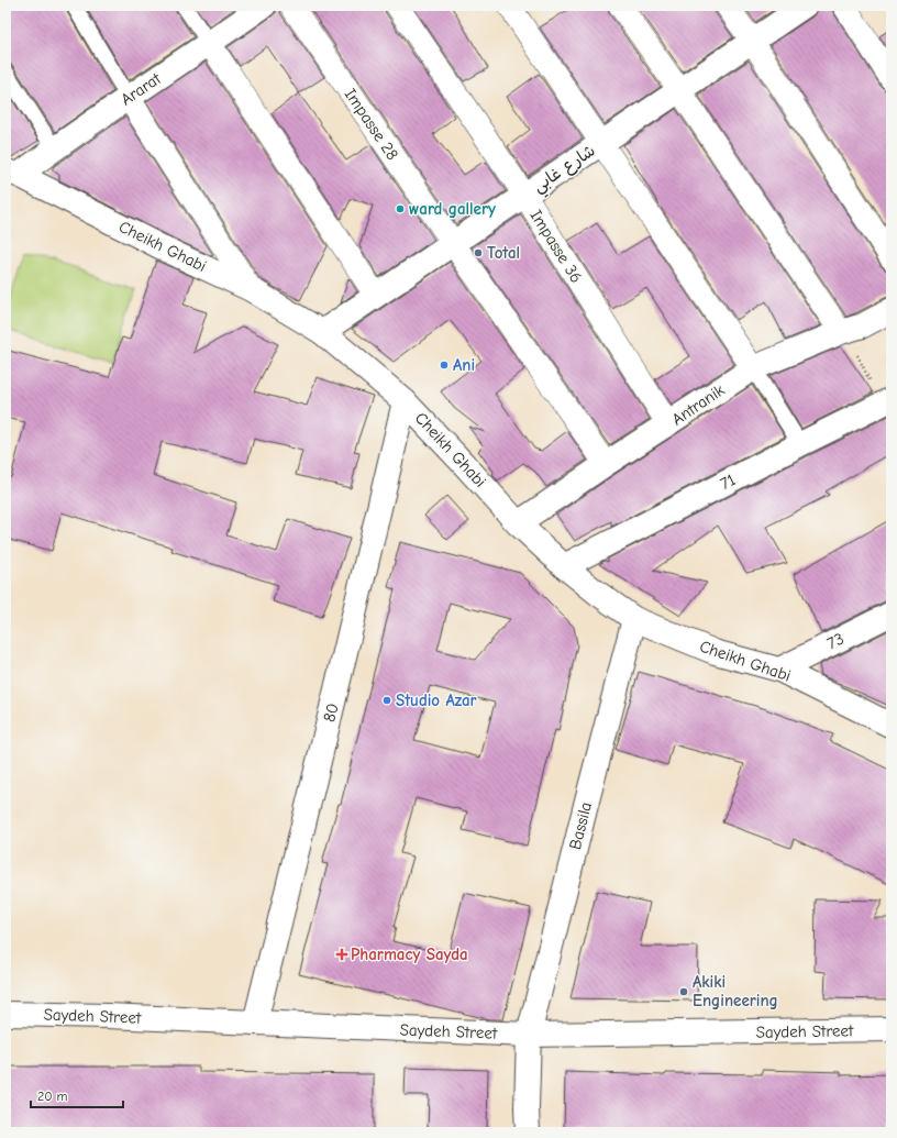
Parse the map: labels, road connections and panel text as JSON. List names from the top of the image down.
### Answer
{
  "streets": {
    "street": [
      "Ararat",
      "Impasse 28",
      "شارع غابي",
      "Cheikh Ghabi",
      "Impasse 36",
      "Antranik",
      "71",
      "73",
      "80",
      "Bassila",
      "Saydeh Street"
    ]
  },
  "crossings": [
    ["Ararat", "Cheikh Ghabi"],
    ["Impasse 28", "شارع غابي"],
    ["Impasse 28", "Antranik"],
    ["شارع غابي", "Cheikh Ghabi"],
    ["شارع غابي", "Impasse 36"],
    ["Cheikh Ghabi", "Antranik"],
    ["Cheikh Ghabi", "71"],
    ["Cheikh Ghabi", "73"],
    ["Cheikh Ghabi", "80"],
    ["Cheikh Ghabi", "Bassila"],
    ["Impasse 36", "Antranik"],
    ["80", "Saydeh Street"],
    ["Bassila", "Saydeh Street"]
  ],
  "places": {
    "other": [
      "ward gallery",
      "Total",
      "Ani",
      "Studio Azar",
      "Akiki Engineering"
    ],
    "health": ["Pharmacy Sayda"]
  },
  "scale_bar": "20 m"
}
